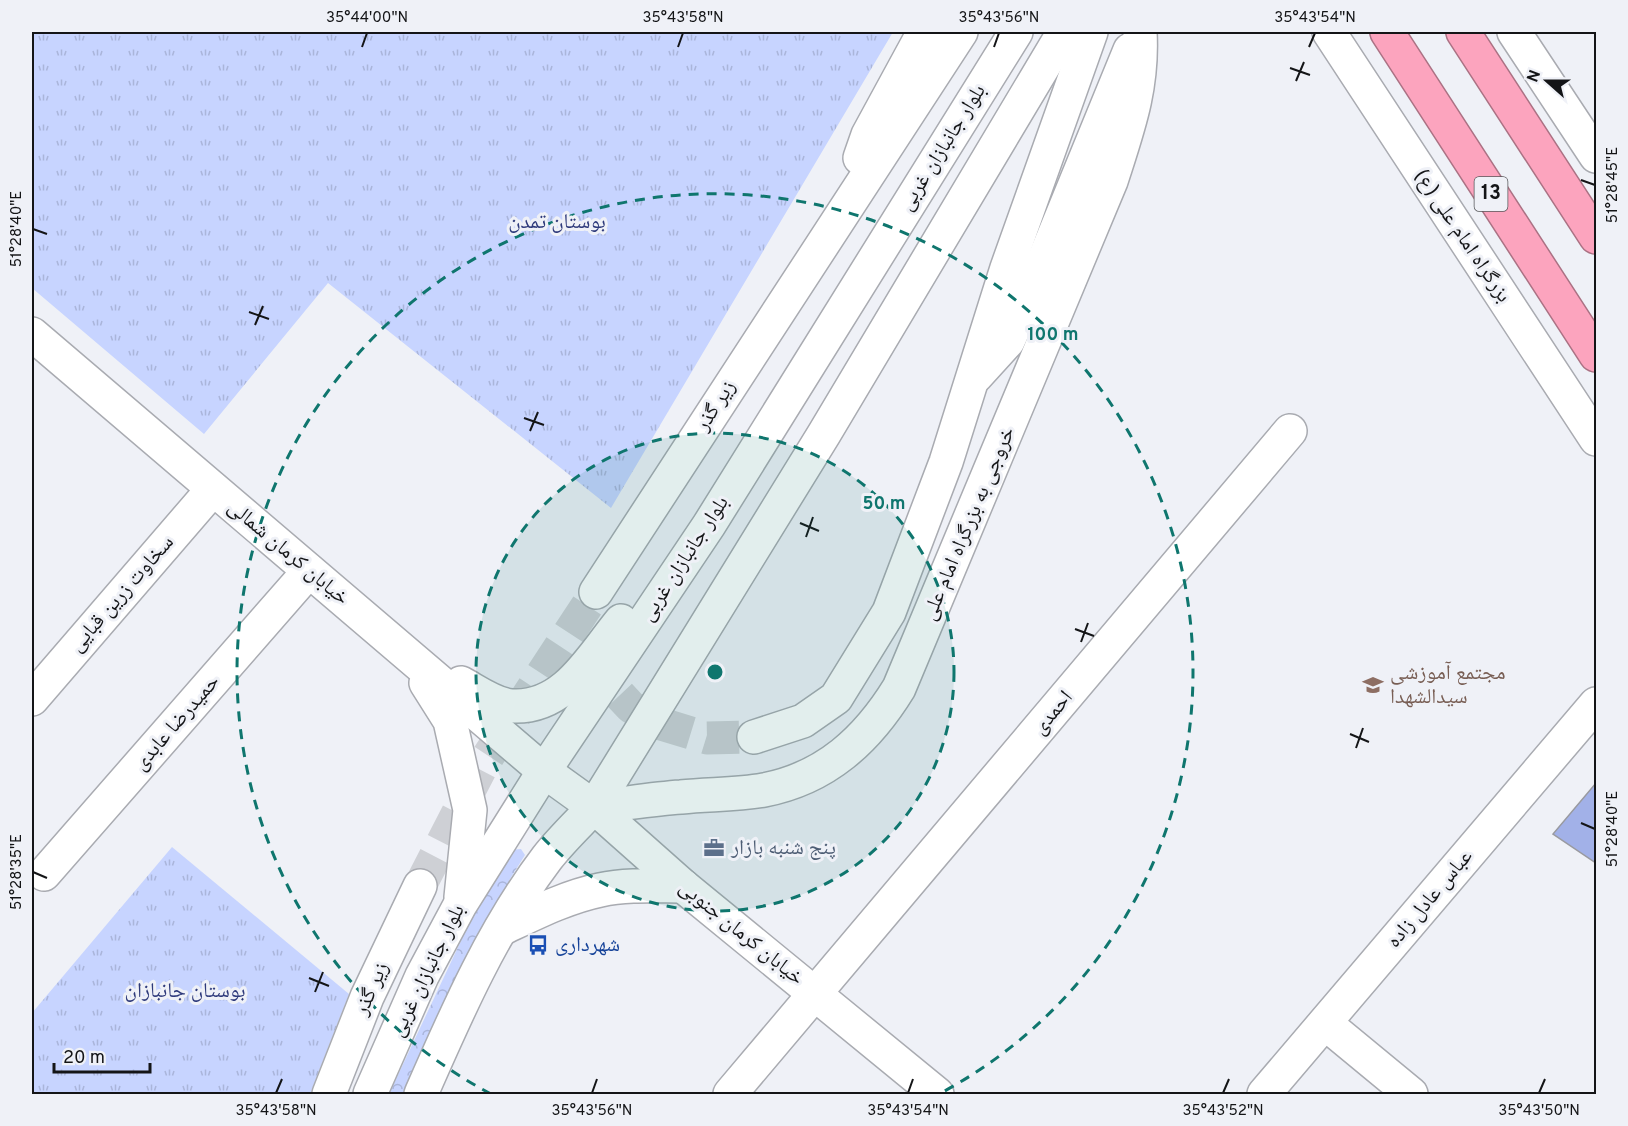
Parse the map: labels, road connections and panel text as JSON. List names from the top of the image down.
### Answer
{
  "streets": {
    "highway": ["13"],
    "main road": [
      "بلوار جانبازان غربی",
      "بزرگراه امام علی (ع)",
      "زیر گذر",
      "خروجی به بزرگراه امام علی",
      "خیابان کرمان شمالی",
      "سخاوت زرین قبایی",
      "احمدی",
      "حمیدرضا عابدی",
      "عباس عادل زاده",
      "خیابان کرمان جنوبی"
    ]
  },
  "crossings": [
    ["بلوار جانبازان غربی", "خروجی به بزرگراه امام علی"],
    ["بلوار جانبازان غربی", "خیابان کرمان شمالی"],
    ["بلوار جانبازان غربی", "خیابان کرمان جنوبی"],
    ["خروجی به بزرگراه امام علی", "خیابان کرمان جنوبی"],
    ["خیابان کرمان شمالی", "سخاوت زرین قبایی"],
    ["خیابان کرمان شمالی", "حمیدرضا عابدی"],
    ["خیابان کرمان شمالی", "خیابان کرمان جنوبی"],
    ["احمدی", "خیابان کرمان جنوبی"]
  ],
  "parks": ["بوستان تمدن", "بوستان جانبازان"],
  "places": {
    "school or university": ["مجتمع آموزشی سیدالشهدا"],
    "office": ["پنج شنبه بازار"],
    "bus stop": ["شهرداری"]
  },
  "scale_bar": "20 m",
  "north": "left",
  "coordinates": [
    "35°44'00\"N",
    "35°43'58\"N",
    "35°43'56\"N",
    "35°43'54\"N",
    "51°28'45\"E",
    "51°28'40\"E",
    "51°28'35\"E",
    "35°43'52\"N",
    "35°43'50\"N"
  ],
  "rings": ["100 m", "50 m"]
}
